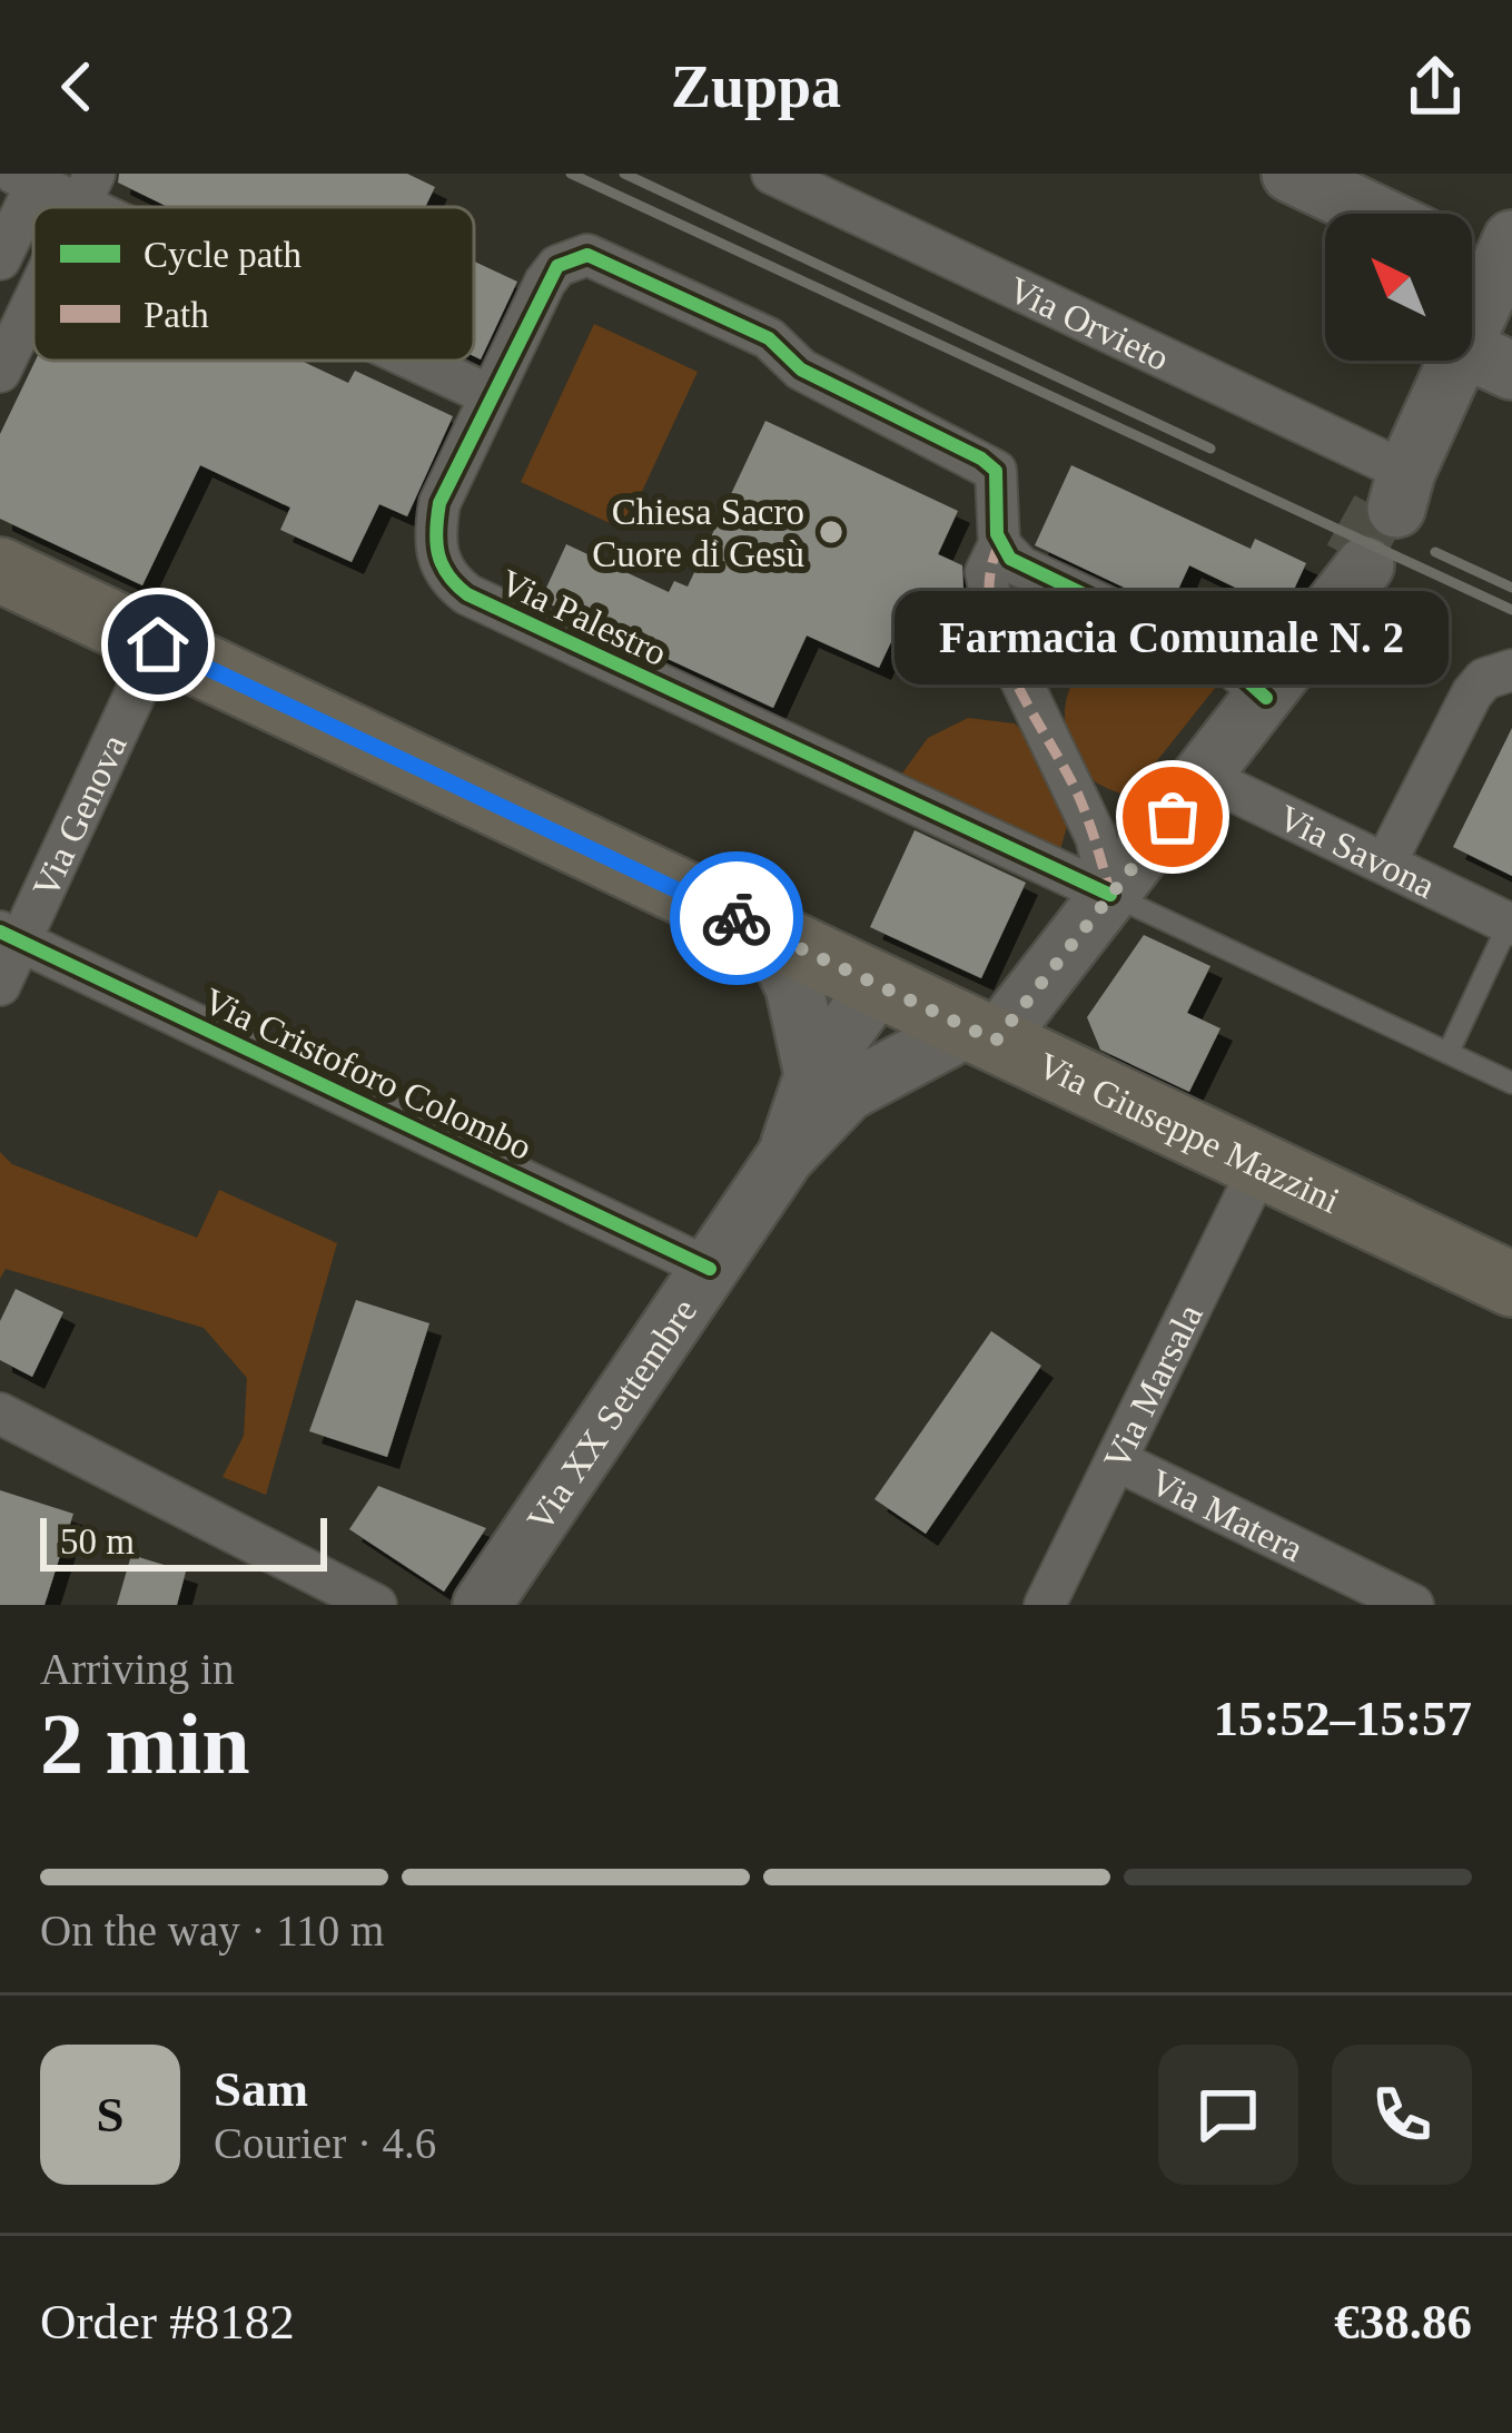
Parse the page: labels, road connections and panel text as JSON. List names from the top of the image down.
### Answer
{
  "streets": {
    "main road": ["Via Giuseppe Mazzini", "Via XX Settembre"],
    "street": [
      "Via Orvieto",
      "Via Palestro",
      "Via Genova",
      "Via Savona",
      "Via Cristoforo Colombo",
      "Via Marsala",
      "Via Matera"
    ]
  },
  "crossings": [
    ["Via Genova", "Via Cristoforo Colombo"],
    ["Via Genova", "Via Giuseppe Mazzini"],
    ["Via Cristoforo Colombo", "Via XX Settembre"],
    ["Via Giuseppe Mazzini", "Via Marsala"],
    ["Via Giuseppe Mazzini", "Via XX Settembre"],
    ["Via Marsala", "Via Matera"]
  ],
  "places": ["Chiesa Sacro Cuore di Gesù", "Farmacia Comunale N. 2"],
  "legend": ["Cycle path", "Path"],
  "scale_bar": "50 m",
  "north": "top left",
  "page": {
    "header": "Zuppa",
    "bubble": "Farmacia Comunale N. 2",
    "scale": "50 m",
    "heading": ["2 min", "Arriving in", "15:52–15:57"],
    "panel": [
      "Sam",
      "Courier · 4.6",
      "Order #8182",
      "€38.86"
    ],
    "bar": "On the way · 110 m",
    "round": "S"
  }
}
